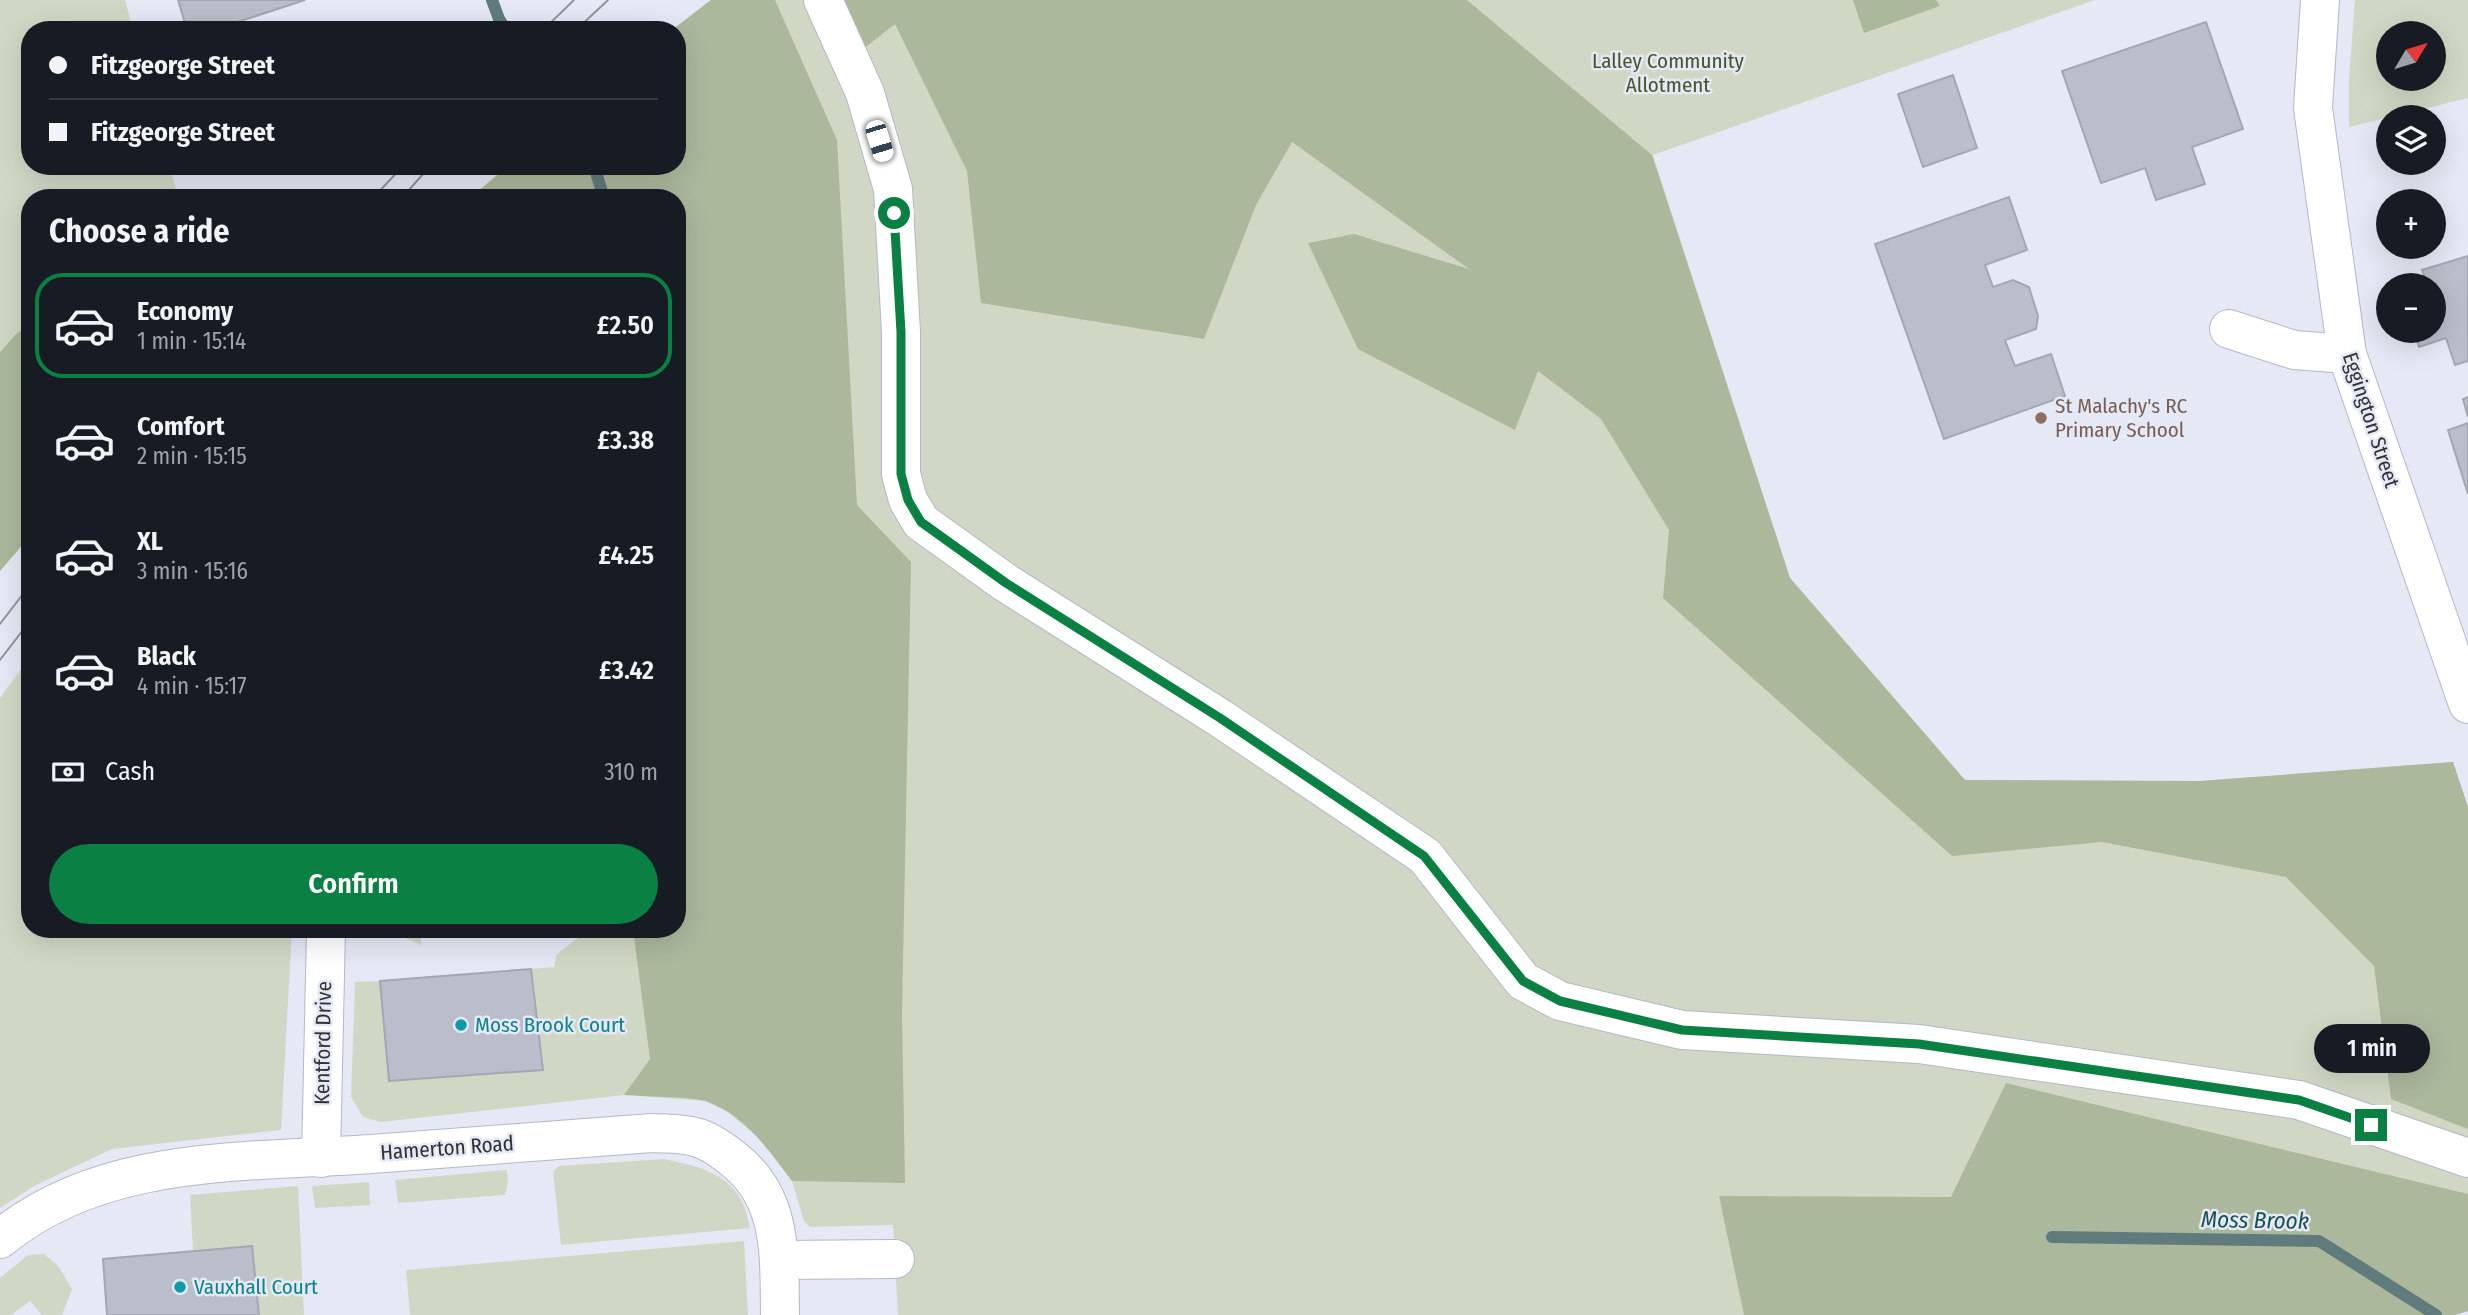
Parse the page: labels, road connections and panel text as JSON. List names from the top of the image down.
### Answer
{
  "streets": {
    "street": ["Eggington Street", "Kentford Drive", "Hamerton Road"]
  },
  "crossings": [
    ["Kentford Drive", "Hamerton Road"]
  ],
  "water": ["Moss Brook"],
  "parks": ["Lalley Community Allotment"],
  "places": ["St Malachy's RC Primary School", "Moss Brook Court", "Vauxhall Court"],
  "north": "top right",
  "page": {
    "map_buttons": ["+", "−"],
    "banner": ["Fitzgeorge Street", "Fitzgeorge Street"],
    "heading": "Choose a ride",
    "list": [
      {
        "name": "Economy",
        "note": "1 min · 15:14",
        "value": "£2.50"
      },
      {
        "name": "Comfort",
        "note": "2 min · 15:15",
        "value": "£3.38"
      },
      {
        "name": "XL",
        "note": "3 min · 15:16",
        "value": "£4.25"
      },
      {
        "name": "Black",
        "note": "4 min · 15:17",
        "value": "£3.42"
      }
    ],
    "pay": ["Cash", "310 m"],
    "buttons": "Confirm",
    "bubble": "1 min"
  }
}
